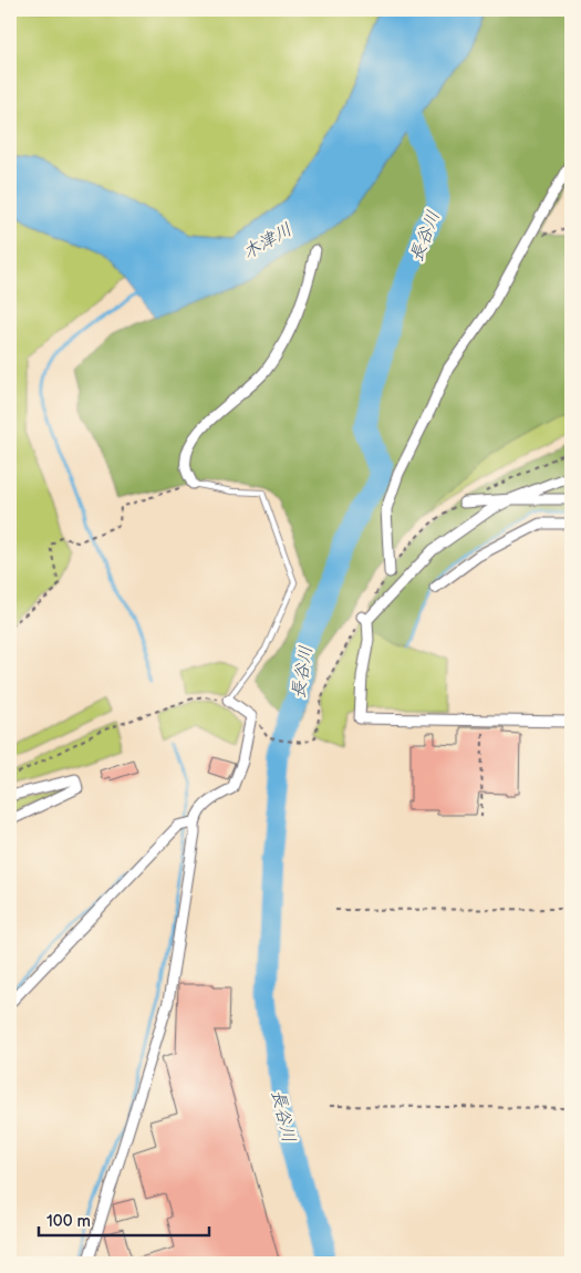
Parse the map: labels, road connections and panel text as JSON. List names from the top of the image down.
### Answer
{
  "water": ["長谷川", "木津川"],
  "scale_bar": "100 m"
}
